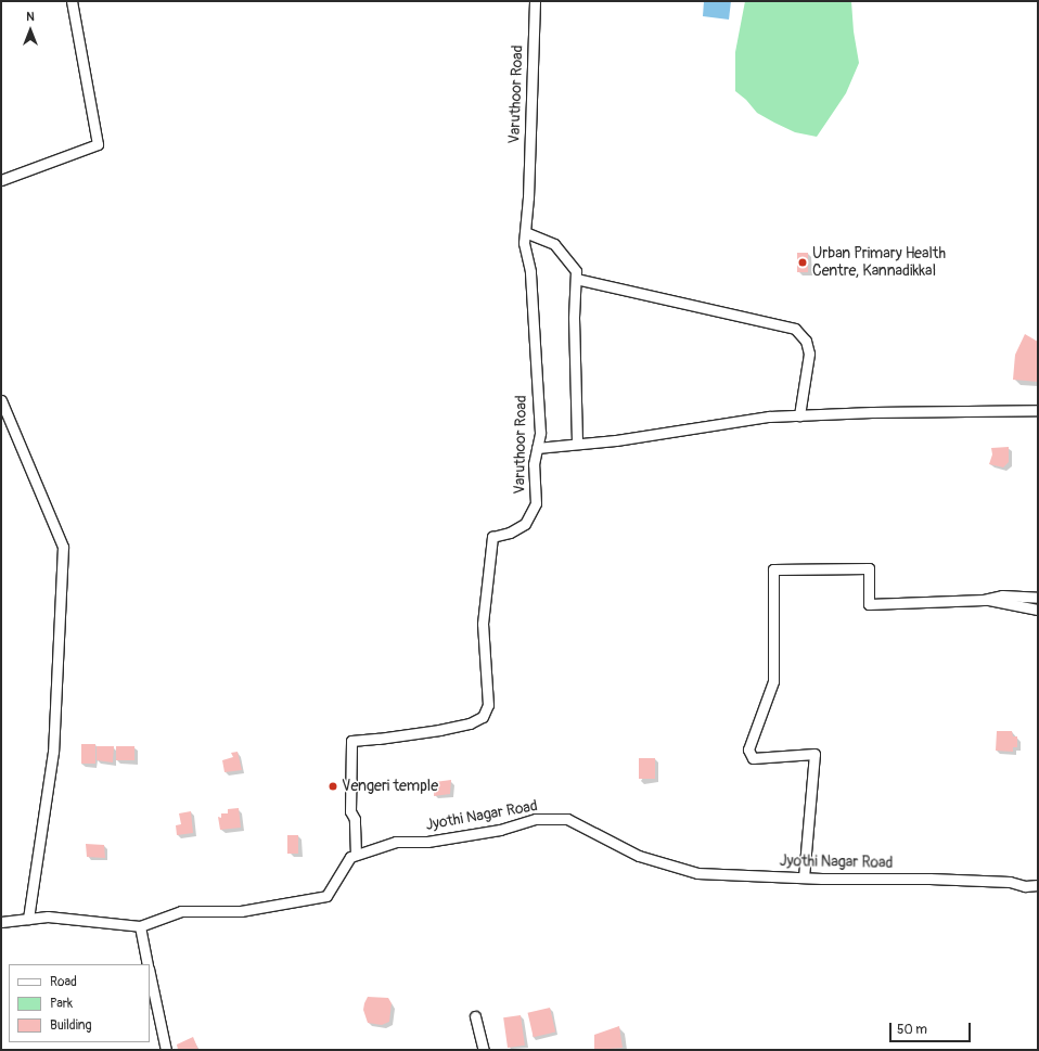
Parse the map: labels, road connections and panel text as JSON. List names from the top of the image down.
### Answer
{
  "streets": {
    "street": ["Varuthoor Road", "Jyothi Nagar Road"]
  },
  "crossings": [
    ["Varuthoor Road", "Jyothi Nagar Road"]
  ],
  "places": ["Urban Primary Health Centre, Kannadikkal", "Vengeri temple"],
  "legend": ["Road", "Park", "Building"],
  "scale_bar": "50 m",
  "north": "top"
}
